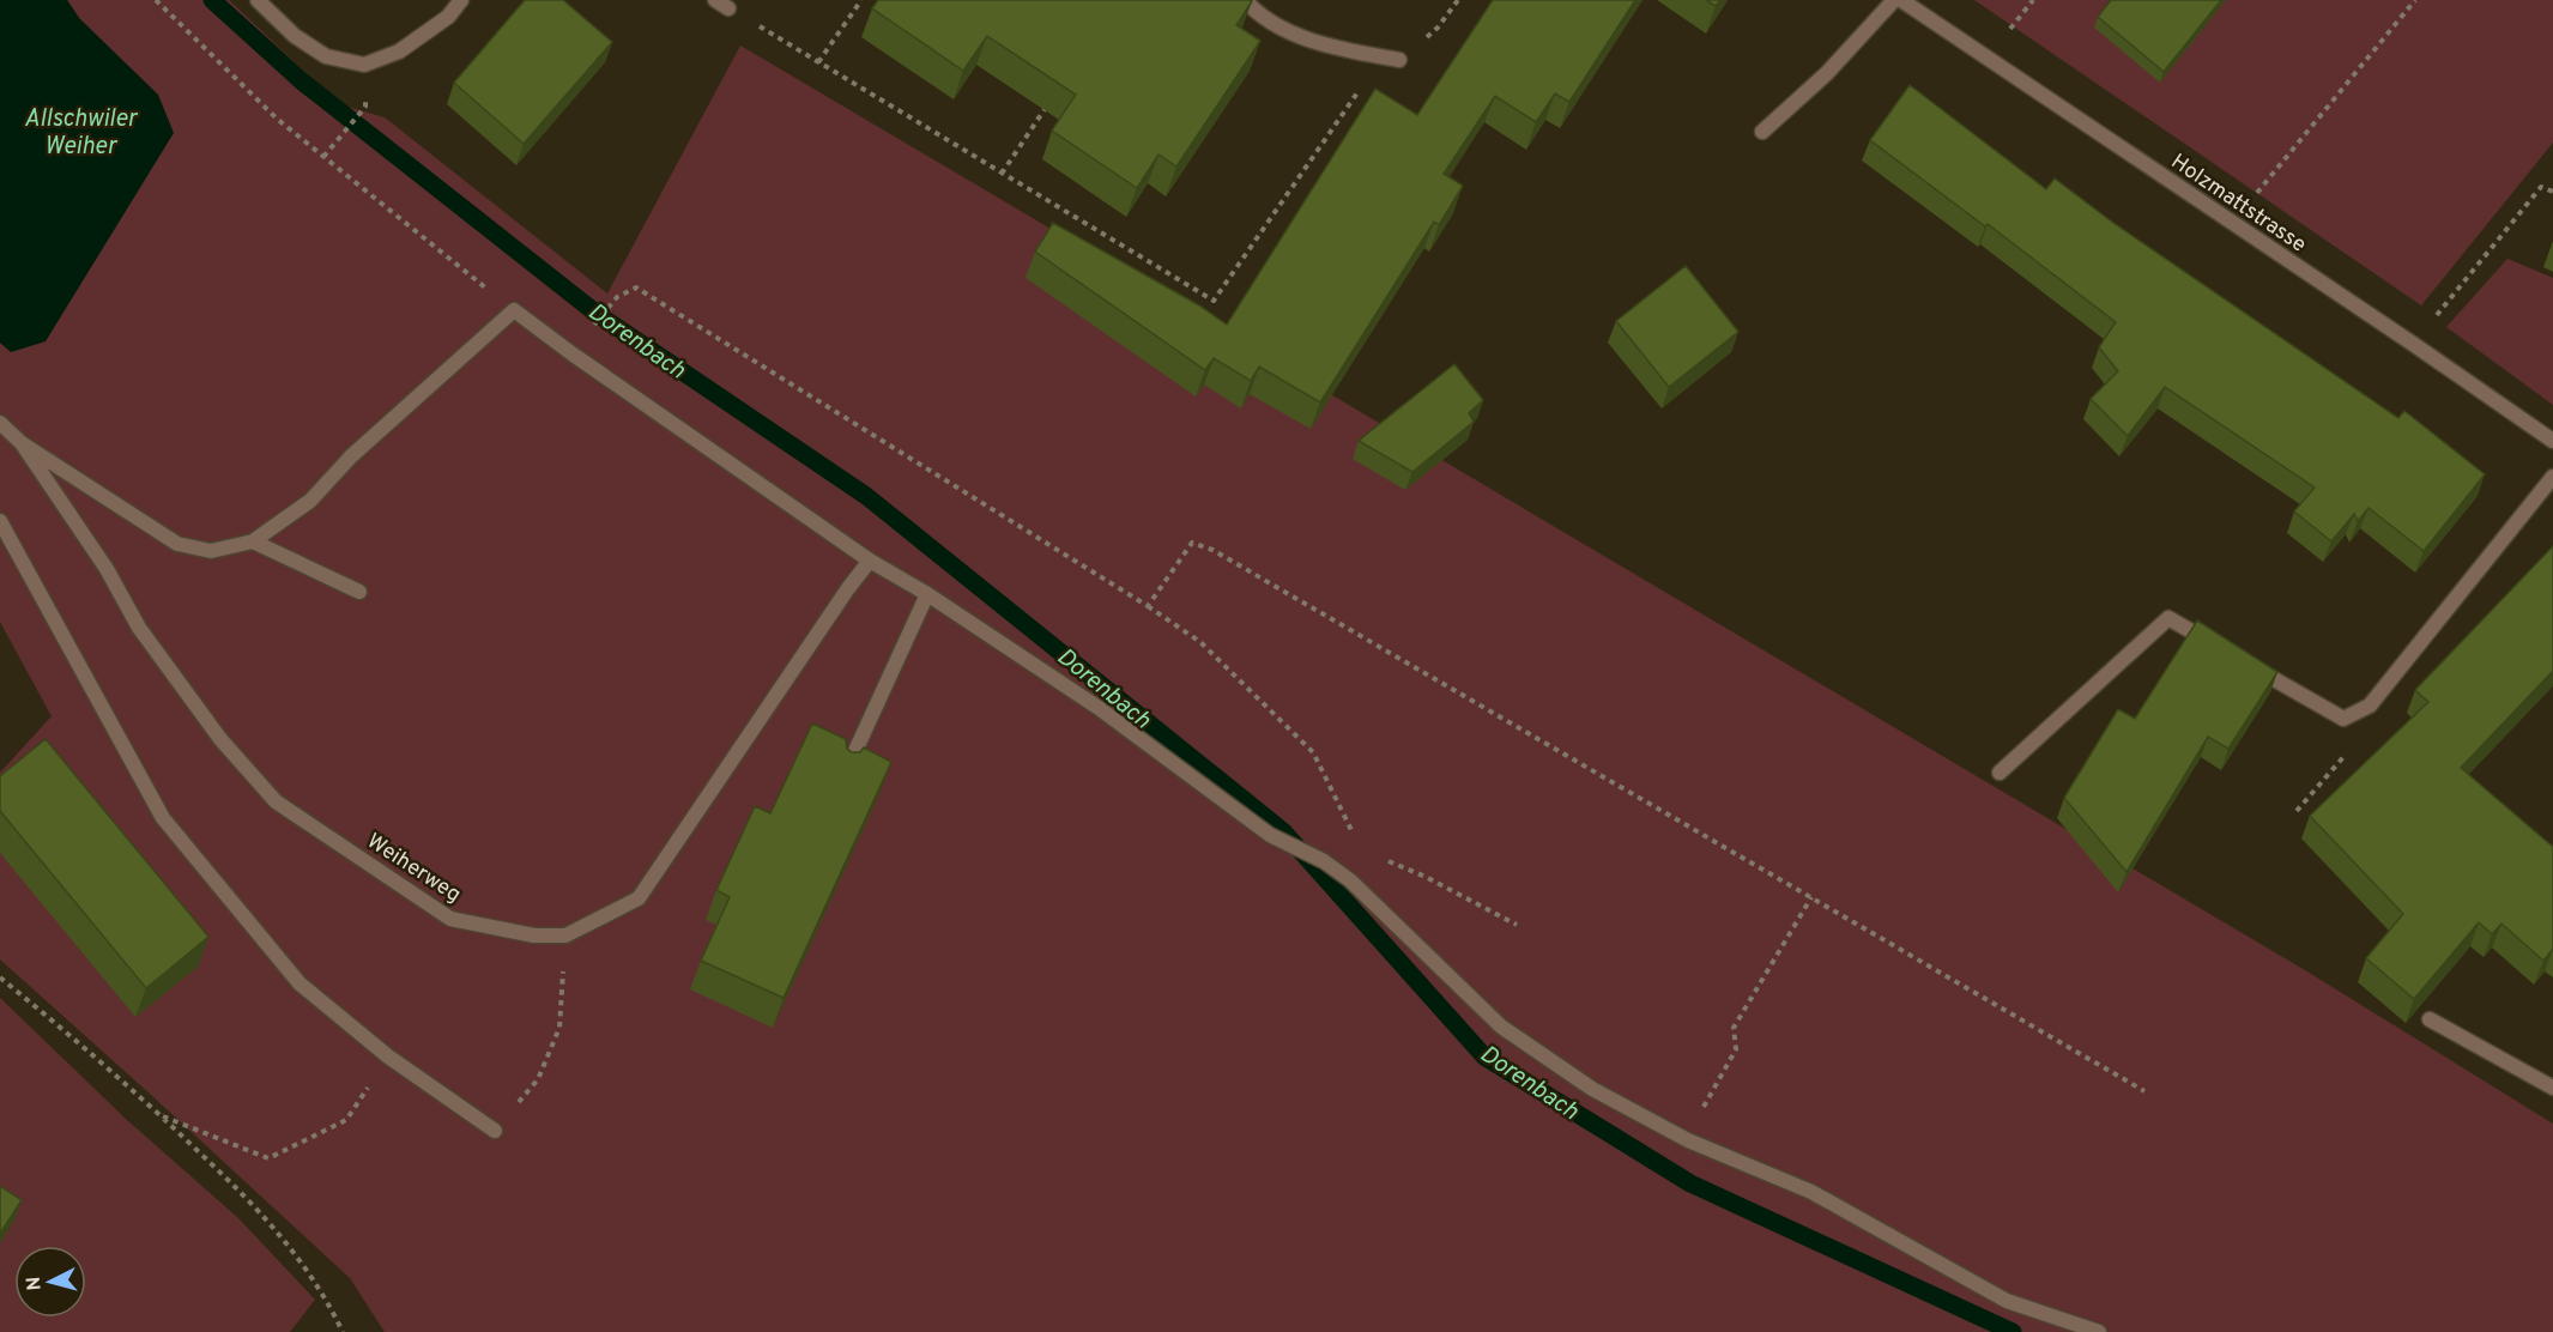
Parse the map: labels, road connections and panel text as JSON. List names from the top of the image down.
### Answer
{
  "streets": {
    "street": ["Holzmattstrasse", "Weiherweg"]
  },
  "water": ["Allschwiler Weiher", "Dorenbach"],
  "north": "left"
}
